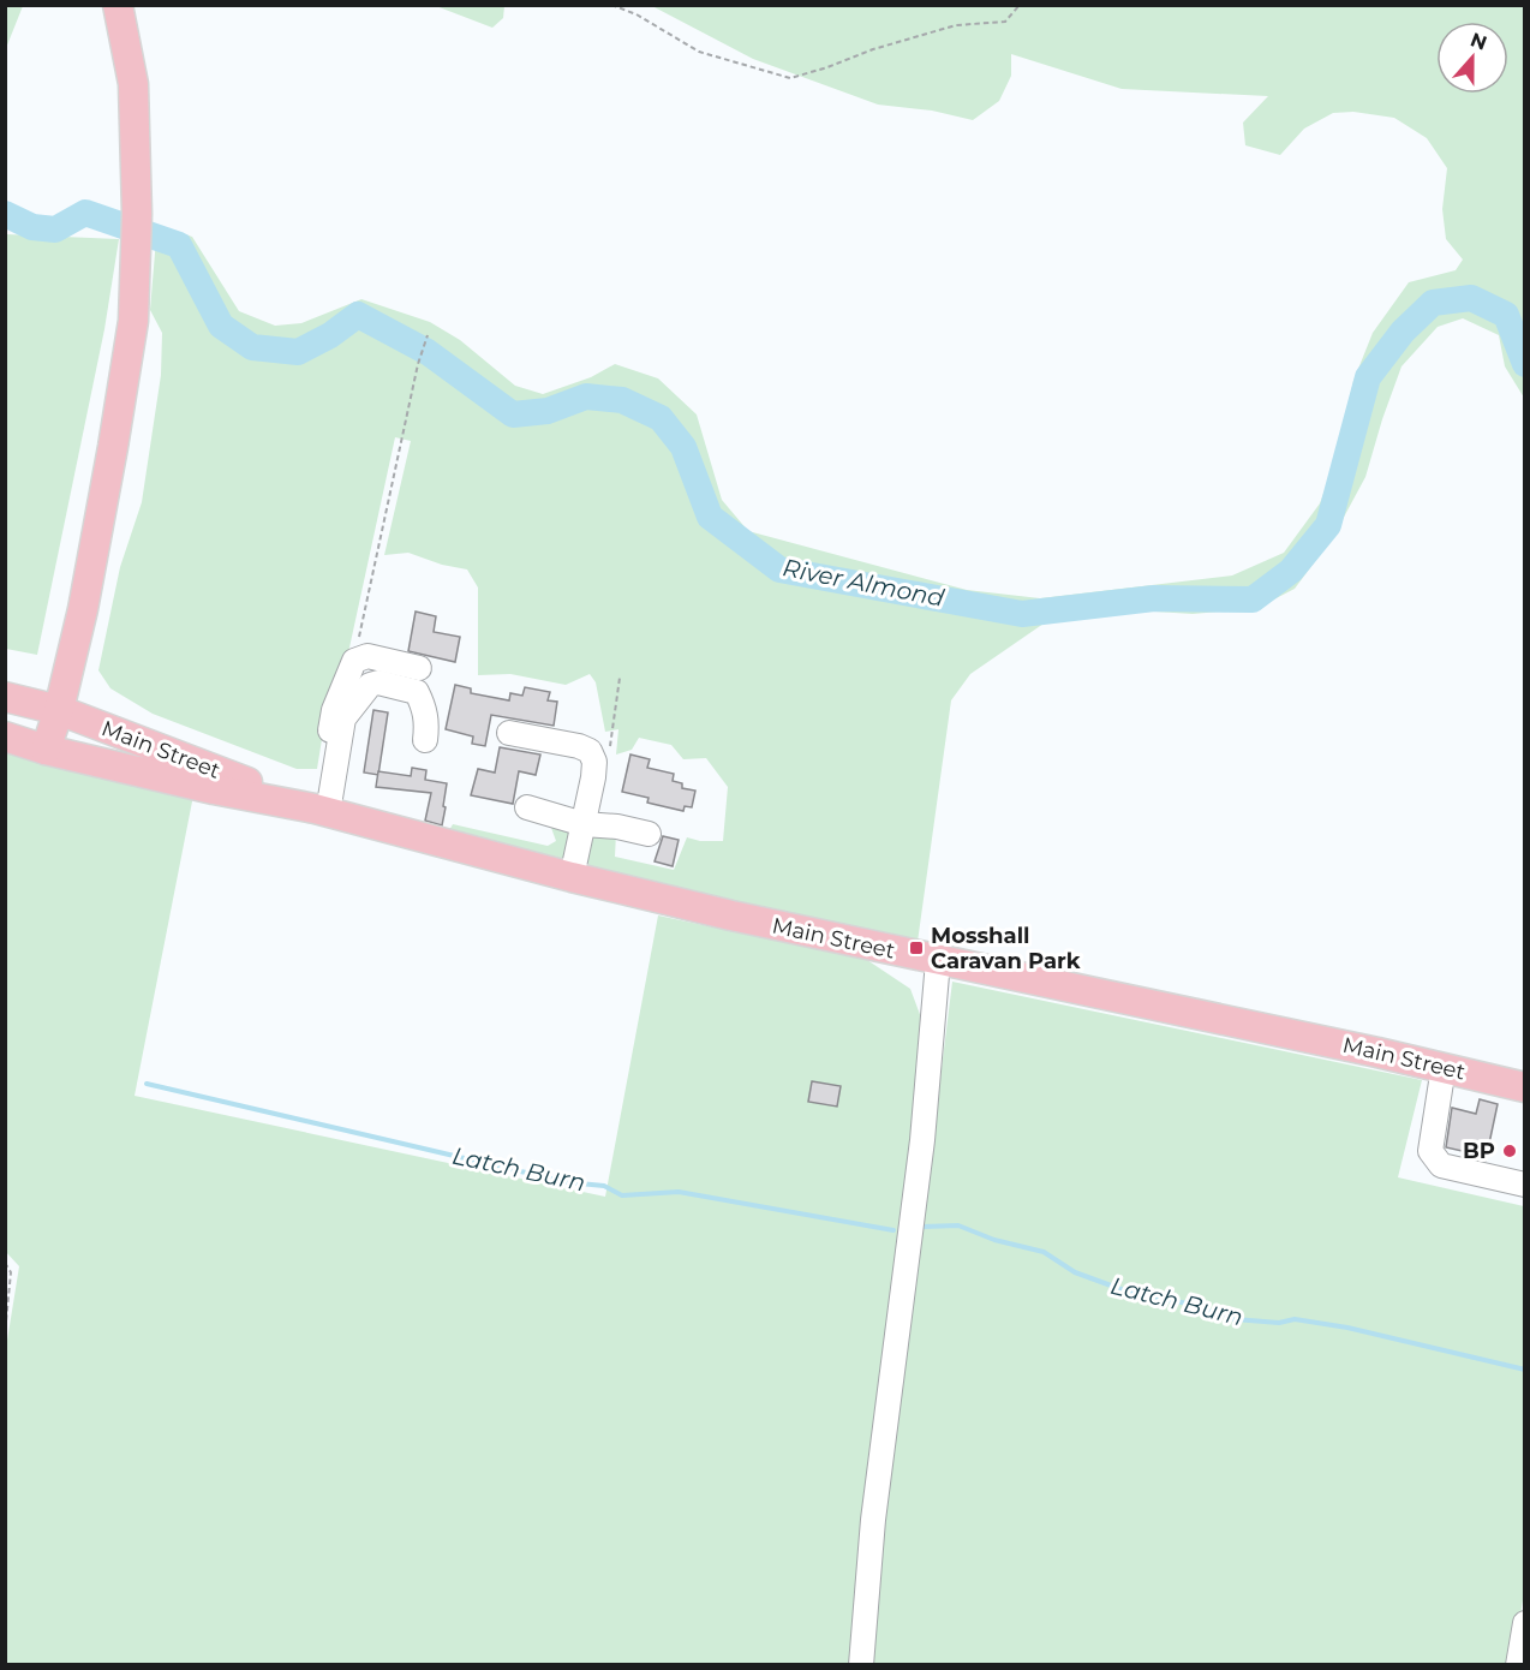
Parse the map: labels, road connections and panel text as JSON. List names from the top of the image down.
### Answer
{
  "streets": {
    "main road": ["Main Street"]
  },
  "water": ["River Almond", "Latch Burn"],
  "places": {
    "transit": ["Mosshall Caravan Park"],
    "other": ["BP"]
  },
  "north": "top"
}
